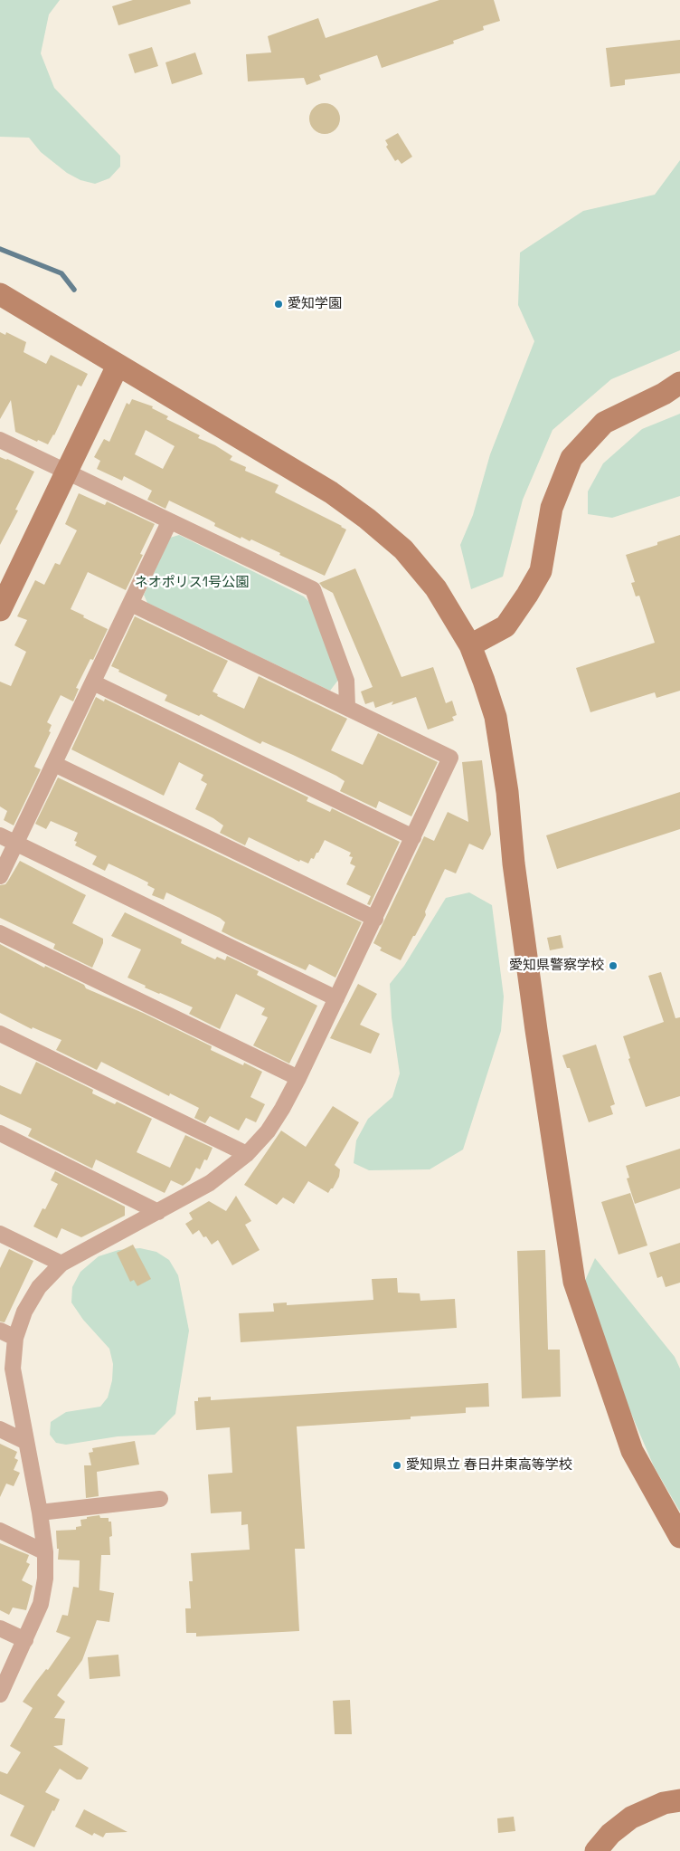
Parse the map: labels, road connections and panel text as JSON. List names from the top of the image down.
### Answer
{
  "parks": ["ネオポリス1号公園"],
  "places": ["愛知学園", "愛知県警察学校", "愛知県立 春日井東高等学校"]
}
